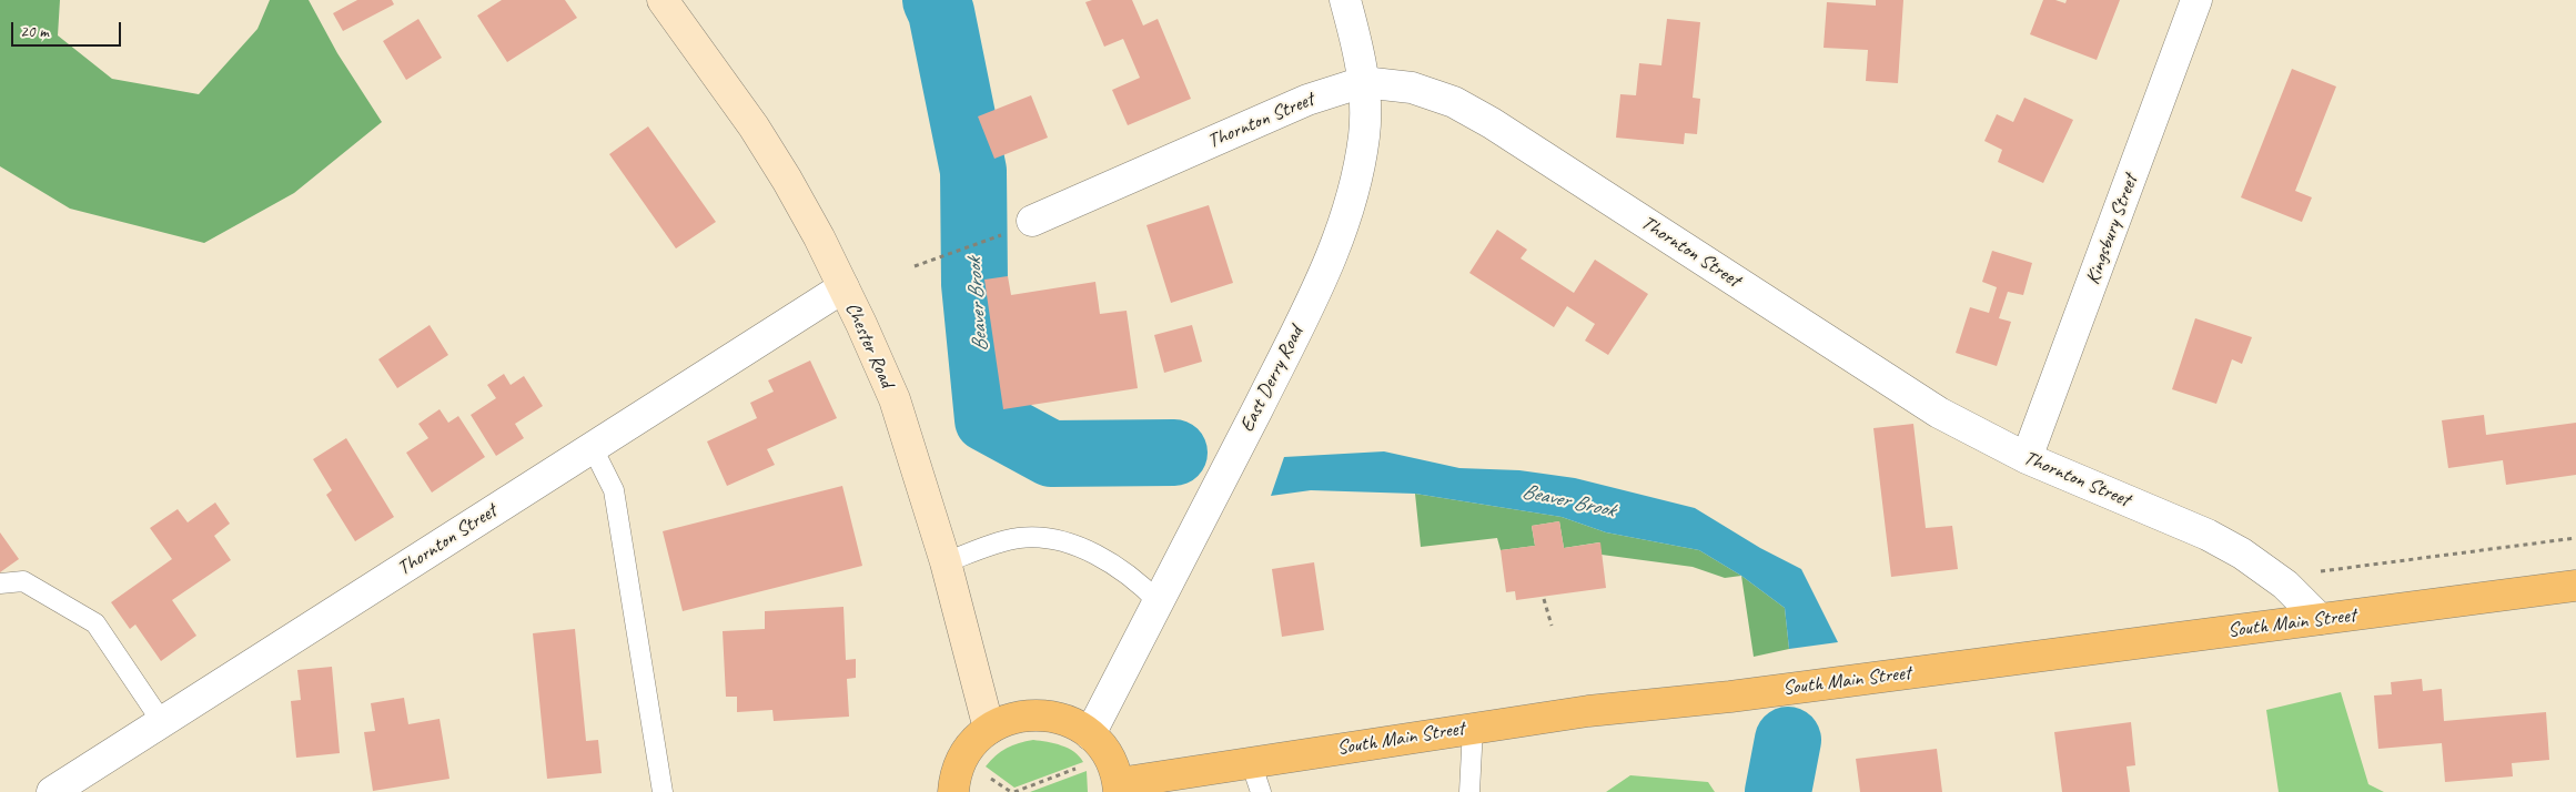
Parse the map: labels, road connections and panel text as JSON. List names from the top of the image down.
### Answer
{
  "streets": {
    "main road": ["Chester Road", "South Main Street"],
    "street": ["Thornton Street", "Kingsbury Street", "East Derry Road"]
  },
  "crossings": [
    ["Thornton Street", "Kingsbury Street"],
    ["Thornton Street", "Chester Road"],
    ["Thornton Street", "East Derry Road"],
    ["Thornton Street", "South Main Street"]
  ],
  "water": ["Beaver Brook"],
  "scale_bar": "20 m"
}
